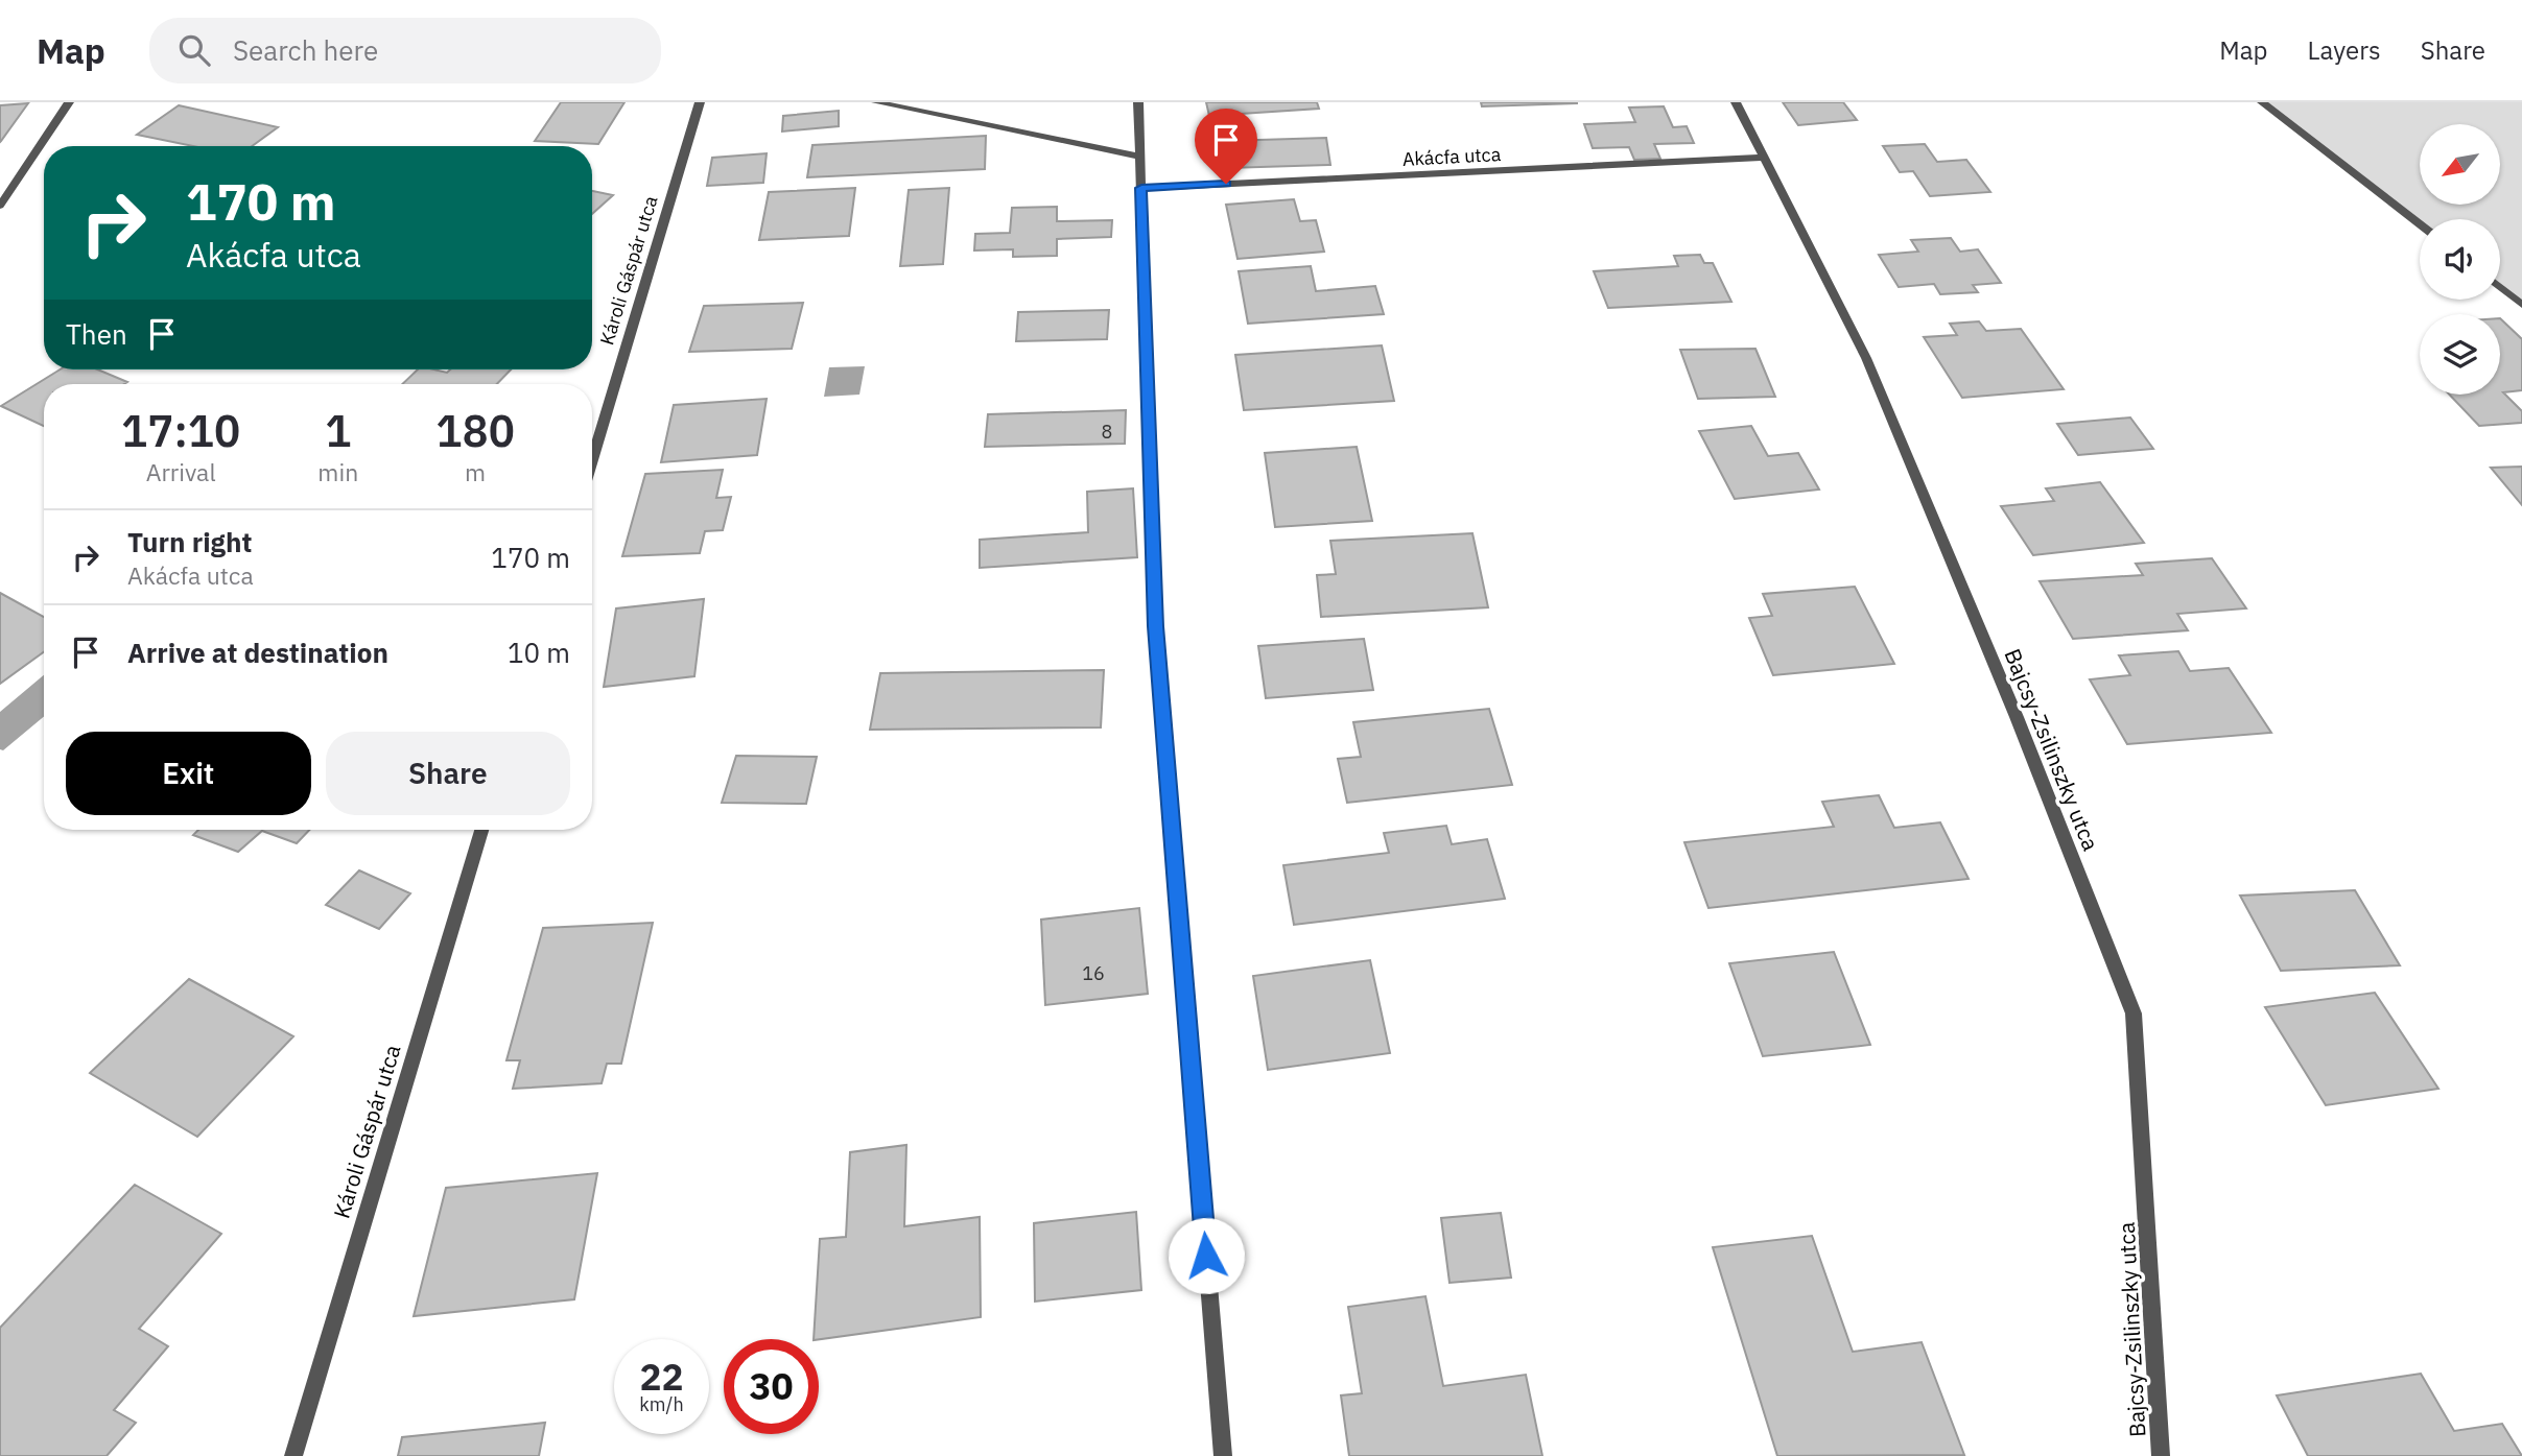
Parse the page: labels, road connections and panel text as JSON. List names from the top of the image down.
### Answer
{
  "streets": {
    "street": ["Akácfa utca", "Károli Gáspár utca", "Bajcsy-Zsilinszky utca"]
  },
  "crossings": [
    ["Akácfa utca", "Bajcsy-Zsilinszky utca"]
  ],
  "house_numbers": ["8", "16"],
  "north": "bottom left",
  "page": {
    "header": "Map",
    "search": "Search here",
    "nav": ["Map", "Layers", "Share"],
    "turn": ["170 m", "Akácfa utca"],
    "then": "Then",
    "eta": [
      "17:10",
      "Arrival",
      "1",
      "min",
      "180",
      "m"
    ],
    "list": [
      {
        "name": "Turn right",
        "note": "Akácfa utca",
        "value": "170 m"
      },
      {
        "name": "Arrive at destination",
        "value": "10 m"
      }
    ],
    "buttons": ["Exit", "Share"],
    "speed": "22 km/h",
    "limit": "30"
  }
}
